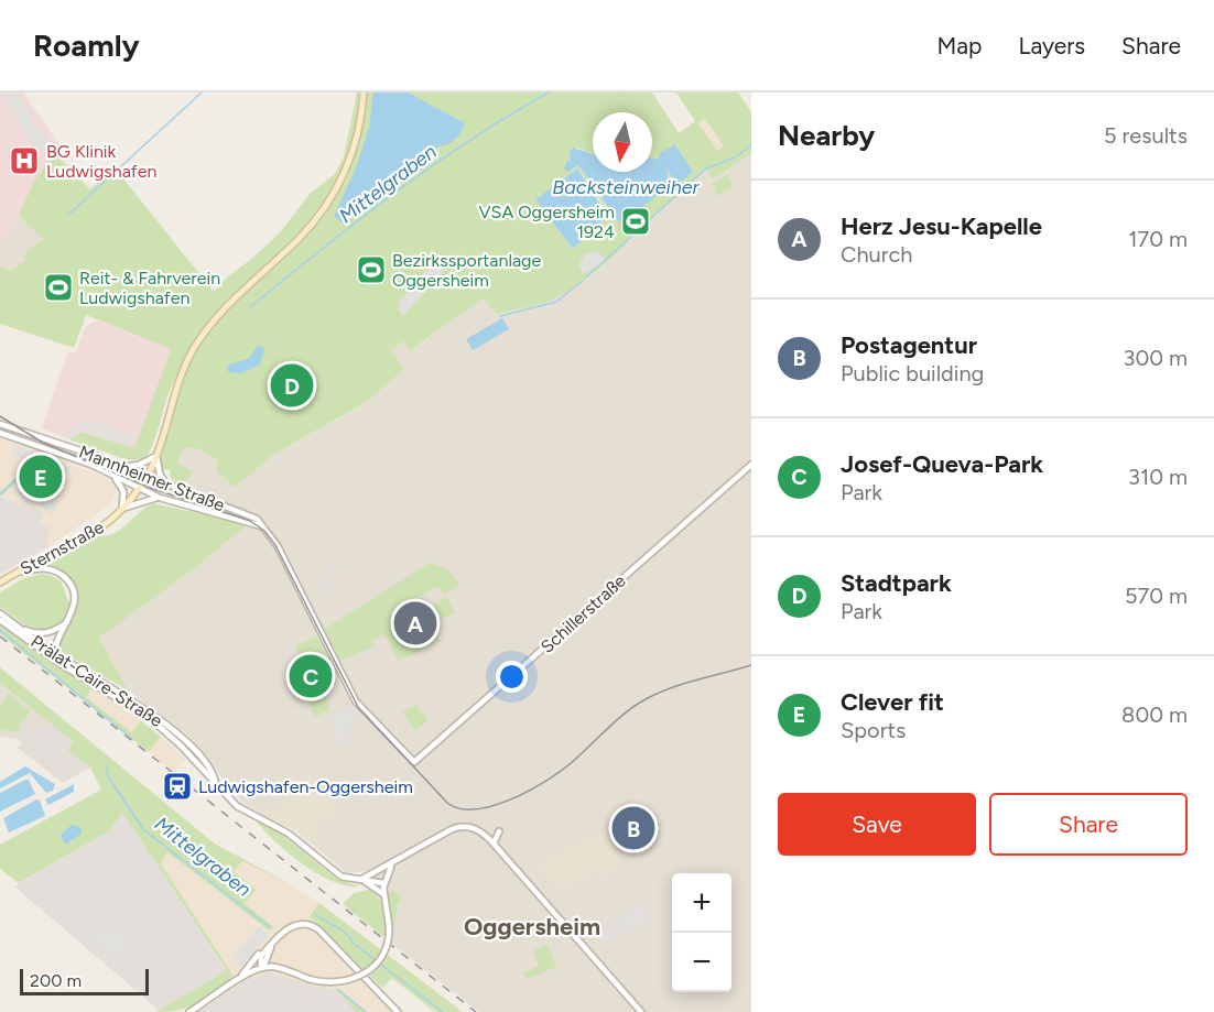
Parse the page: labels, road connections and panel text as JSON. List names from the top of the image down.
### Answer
{
  "streets": {
    "main road": ["Sternstraße"],
    "street": ["Mannheimer Straße", "Schillerstraße", "Prälat-Caire-Straße"]
  },
  "crossings": [
    ["Mannheimer Straße", "Sternstraße"],
    ["Mannheimer Straße", "Schillerstraße"]
  ],
  "districts": ["Oggersheim"],
  "water": ["Mittelgraben", "Backsteinweiher"],
  "places": {
    "hospital": ["BG Klinik Ludwigshafen"],
    "sports": ["VSA Oggersheim 1924", "Bezirkssportanlage Oggersheim", "Reit- & Fahrverein Ludwigshafen"],
    "station": ["Ludwigshafen-Oggersheim"]
  },
  "scale_bar": "200 m",
  "north": "bottom",
  "page": {
    "header": "Roamly",
    "nav": ["Map", "Layers", "Share"],
    "heading": ["Nearby", "5 results"],
    "list": [
      {
        "mark": "A",
        "name": "Herz Jesu-Kapelle",
        "note": "Church",
        "value": "170 m"
      },
      {
        "mark": "B",
        "name": "Postagentur",
        "note": "Public building",
        "value": "300 m"
      },
      {
        "mark": "C",
        "name": "Josef-Queva-Park",
        "note": "Park",
        "value": "310 m"
      },
      {
        "mark": "D",
        "name": "Stadtpark",
        "note": "Park",
        "value": "570 m"
      },
      {
        "mark": "E",
        "name": "Clever fit",
        "note": "Sports",
        "value": "800 m"
      }
    ],
    "pins": [
      "D",
      "E",
      "A",
      "C",
      "B"
    ],
    "buttons": ["Save", "Share"],
    "map_buttons": ["+", "−"],
    "scale": "200 m"
  }
}
